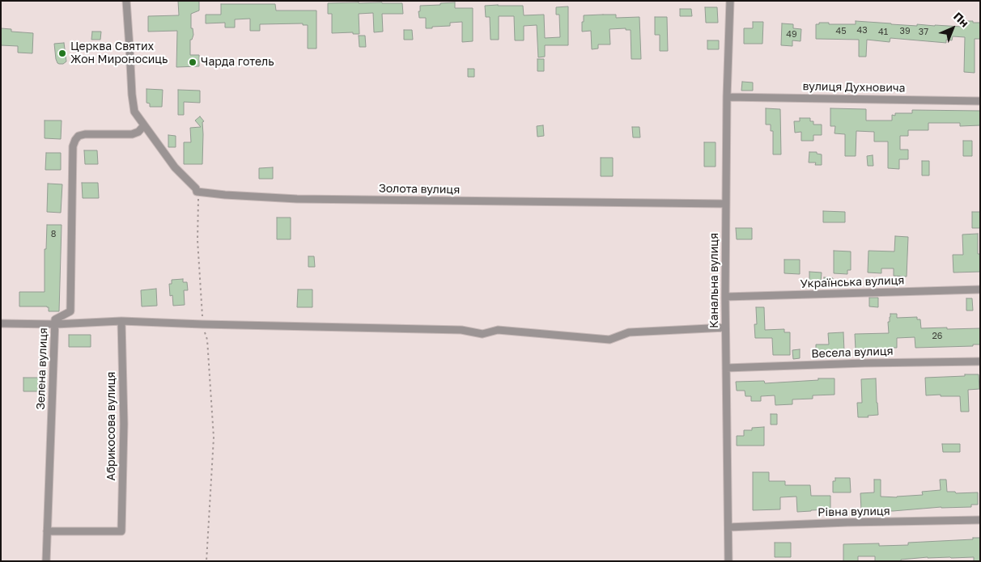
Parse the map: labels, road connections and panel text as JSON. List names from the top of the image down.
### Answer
{
  "streets": {
    "street": [
      "вулиця Духновича",
      "Золота вулиця",
      "Канальна вулиця",
      "Українська вулиця",
      "Весела вулиця",
      "Зелена вулиця",
      "Абрикосова вулиця",
      "Рівна вулиця"
    ]
  },
  "crossings": [
    ["вулиця Духновича", "Канальна вулиця"],
    ["Золота вулиця", "Канальна вулиця"],
    ["Канальна вулиця", "Українська вулиця"],
    ["Канальна вулиця", "Весела вулиця"],
    ["Канальна вулиця", "Рівна вулиця"],
    ["Зелена вулиця", "Абрикосова вулиця"]
  ],
  "places": ["Церква Святих Жон Мироносиць", "Чарда готель"],
  "house_numbers": [
    "43",
    "45",
    "39",
    "41",
    "37",
    "49",
    "8",
    "26"
  ],
  "north": "top right"
}
